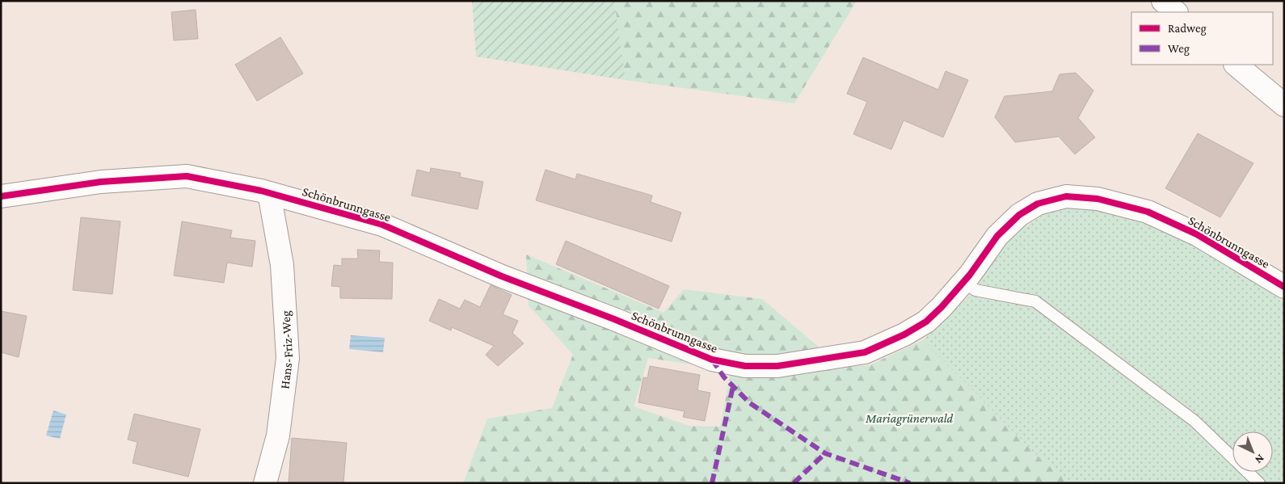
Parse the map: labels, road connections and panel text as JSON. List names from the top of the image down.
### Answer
{
  "streets": {
    "street": ["Schönbrunngasse", "Hans-Friz-Weg"]
  },
  "crossings": [
    ["Schönbrunngasse", "Hans-Friz-Weg"]
  ],
  "parks": ["Mariagrünerwald"],
  "legend": ["Radweg", "Weg"],
  "north": "bottom right"
}
